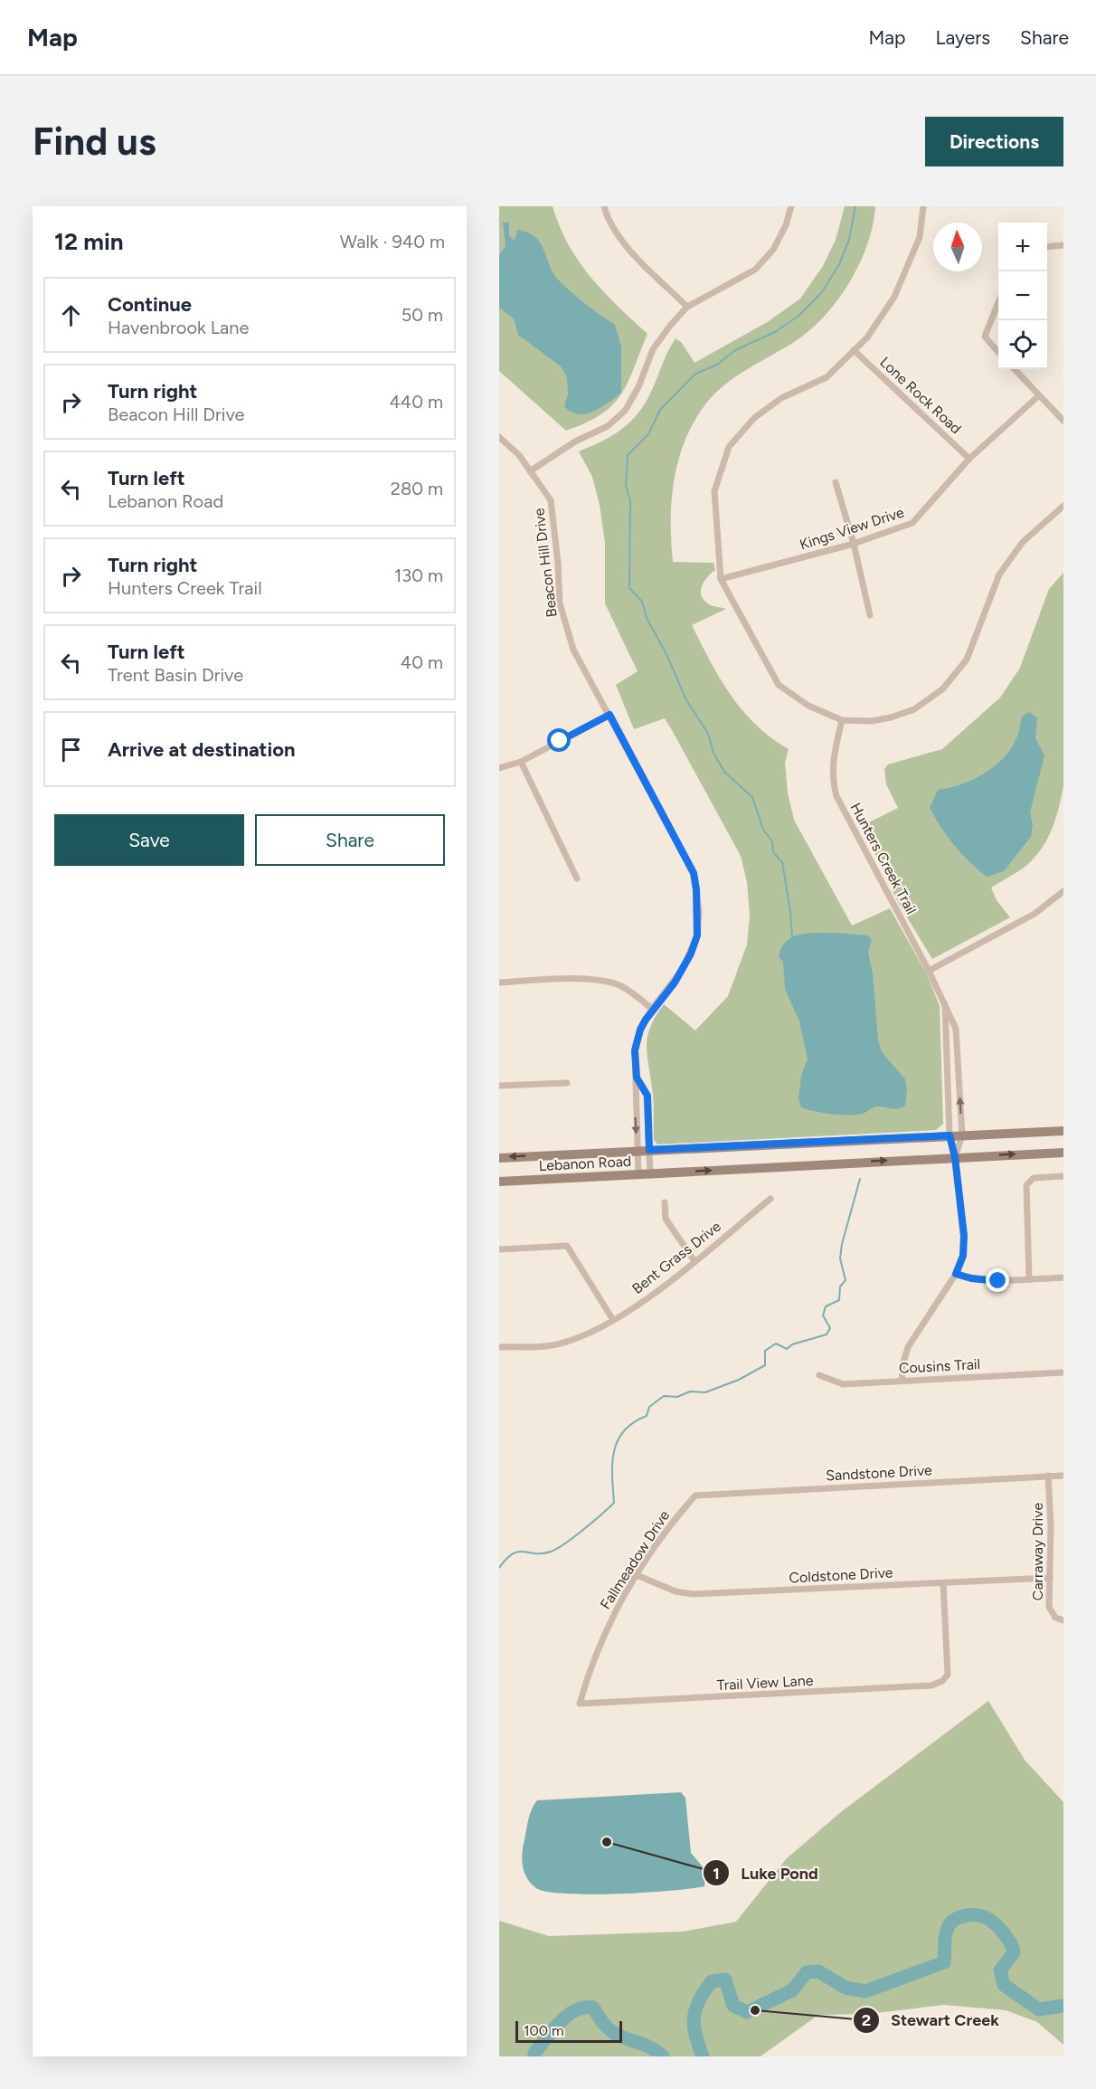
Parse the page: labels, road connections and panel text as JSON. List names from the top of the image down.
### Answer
{
  "streets": {
    "main road": ["Lebanon Road"],
    "street": [
      "Lone Rock Road",
      "Kings View Drive",
      "Beacon Hill Drive",
      "Hunters Creek Trail",
      "Bent Grass Drive",
      "Cousins Trail",
      "Sandstone Drive",
      "Carraway Drive",
      "Fallmeadow Drive",
      "Coldstone Drive",
      "Trail View Lane"
    ]
  },
  "crossings": [
    ["Lone Rock Road", "Kings View Drive"],
    ["Beacon Hill Drive", "Lebanon Road"],
    ["Hunters Creek Trail", "Lebanon Road"],
    ["Hunters Creek Trail", "Cousins Trail"],
    ["Sandstone Drive", "Carraway Drive"],
    ["Sandstone Drive", "Fallmeadow Drive"],
    ["Carraway Drive", "Coldstone Drive"],
    ["Fallmeadow Drive", "Coldstone Drive"],
    ["Fallmeadow Drive", "Trail View Lane"],
    ["Coldstone Drive", "Trail View Lane"]
  ],
  "places": ["Luke Pond", "Stewart Creek"],
  "scale_bar": "100 m",
  "north": "top",
  "page": {
    "header": "Map",
    "nav": ["Map", "Layers", "Share"],
    "buttons": [
      "Directions",
      ["Save", "Share"]
    ],
    "title": "Find us",
    "heading": ["12 min", "Walk · 940 m"],
    "map_buttons": ["+", "−"],
    "list": [
      ["Continue", "Havenbrook Lane", "50 m"],
      ["Turn right", "Beacon Hill Drive", "440 m"],
      ["Turn left", "Lebanon Road", "280 m"],
      ["Turn right", "Hunters Creek Trail", "130 m"],
      ["Turn left", "Trent Basin Drive", "40 m"],
      "Arrive at destination"
    ],
    "scale": "100 m"
  }
}
